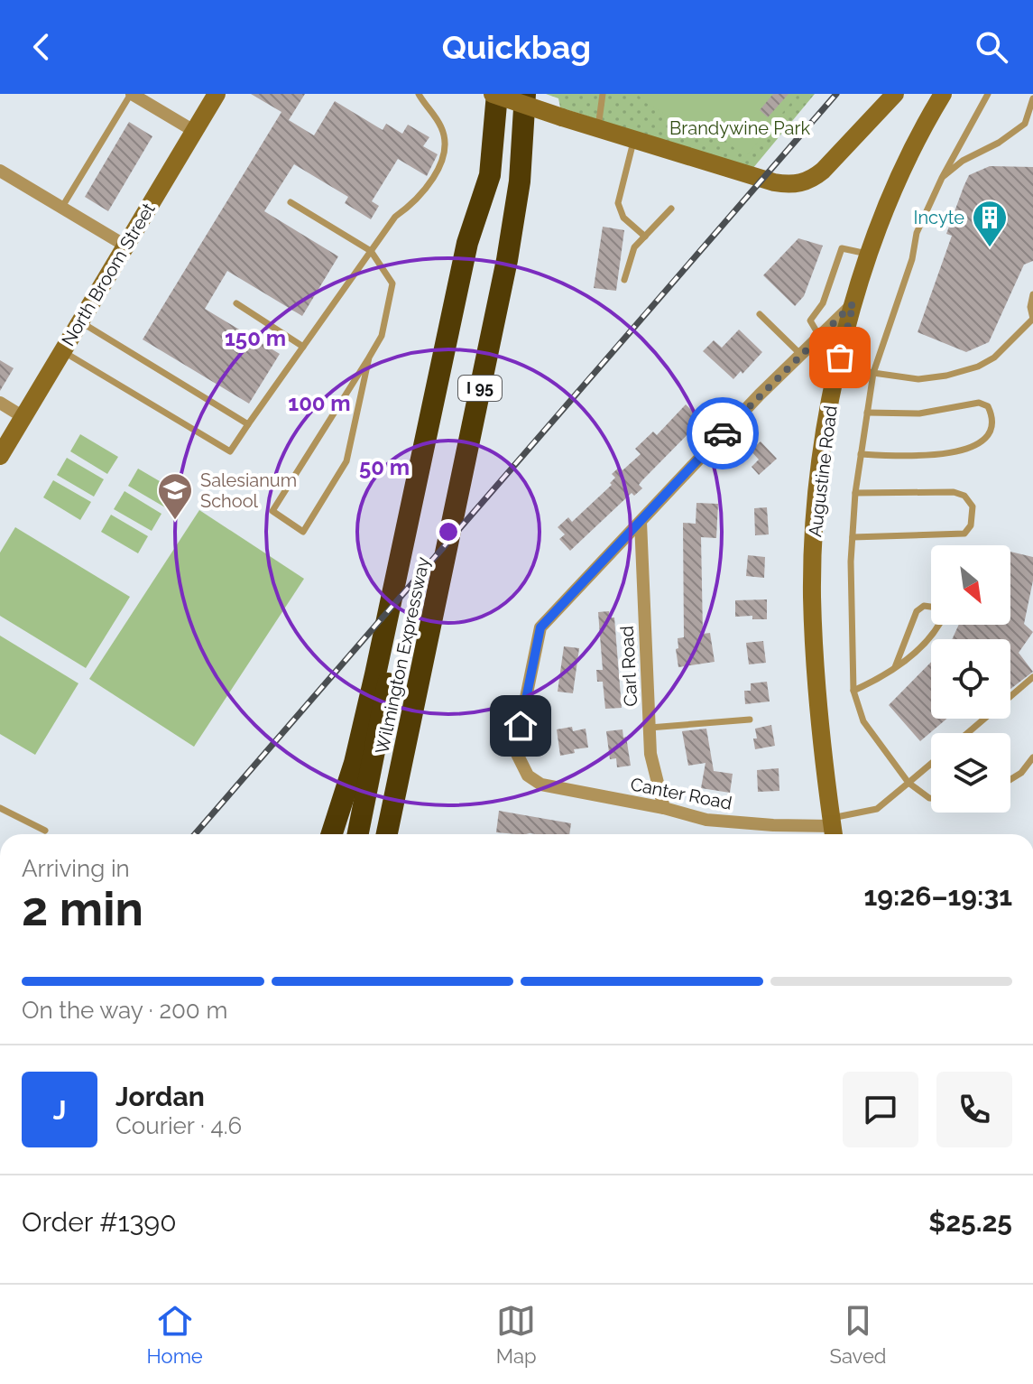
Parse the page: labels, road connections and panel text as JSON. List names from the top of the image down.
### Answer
{
  "streets": {
    "highway": ["I 95", "Wilmington Expressway"],
    "street": [
      "North Broom Street",
      "Augustine Road",
      "Carl Road",
      "Canter Road"
    ]
  },
  "crossings": [
    ["I 95", "Wilmington Expressway"],
    ["Augustine Road", "Canter Road"],
    ["Carl Road", "Canter Road"]
  ],
  "parks": ["Brandywine Park"],
  "places": {
    "building": ["Incyte"],
    "school or university": ["Salesianum School"]
  },
  "north": "bottom right",
  "page": {
    "header": "Quickbag",
    "heading": ["2 min", "Arriving in", "19:26–19:31"],
    "panel": [
      "Jordan",
      "Courier · 4.6",
      "Order #1390",
      "$25.25"
    ],
    "bar": "On the way · 200 m",
    "round": "J",
    "tabs": ["Home", "Map", "Saved"]
  },
  "rings": ["150 m", "100 m", "50 m"]
}
